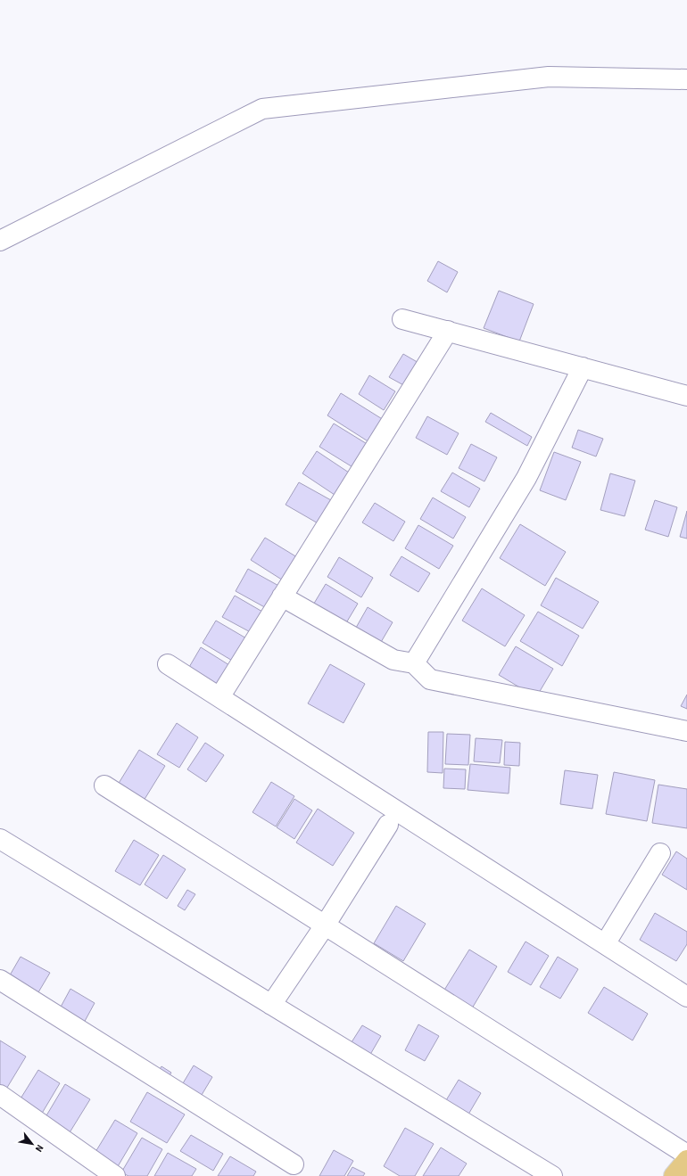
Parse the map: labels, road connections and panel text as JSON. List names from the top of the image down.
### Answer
{
  "north": "bottom right"
}
